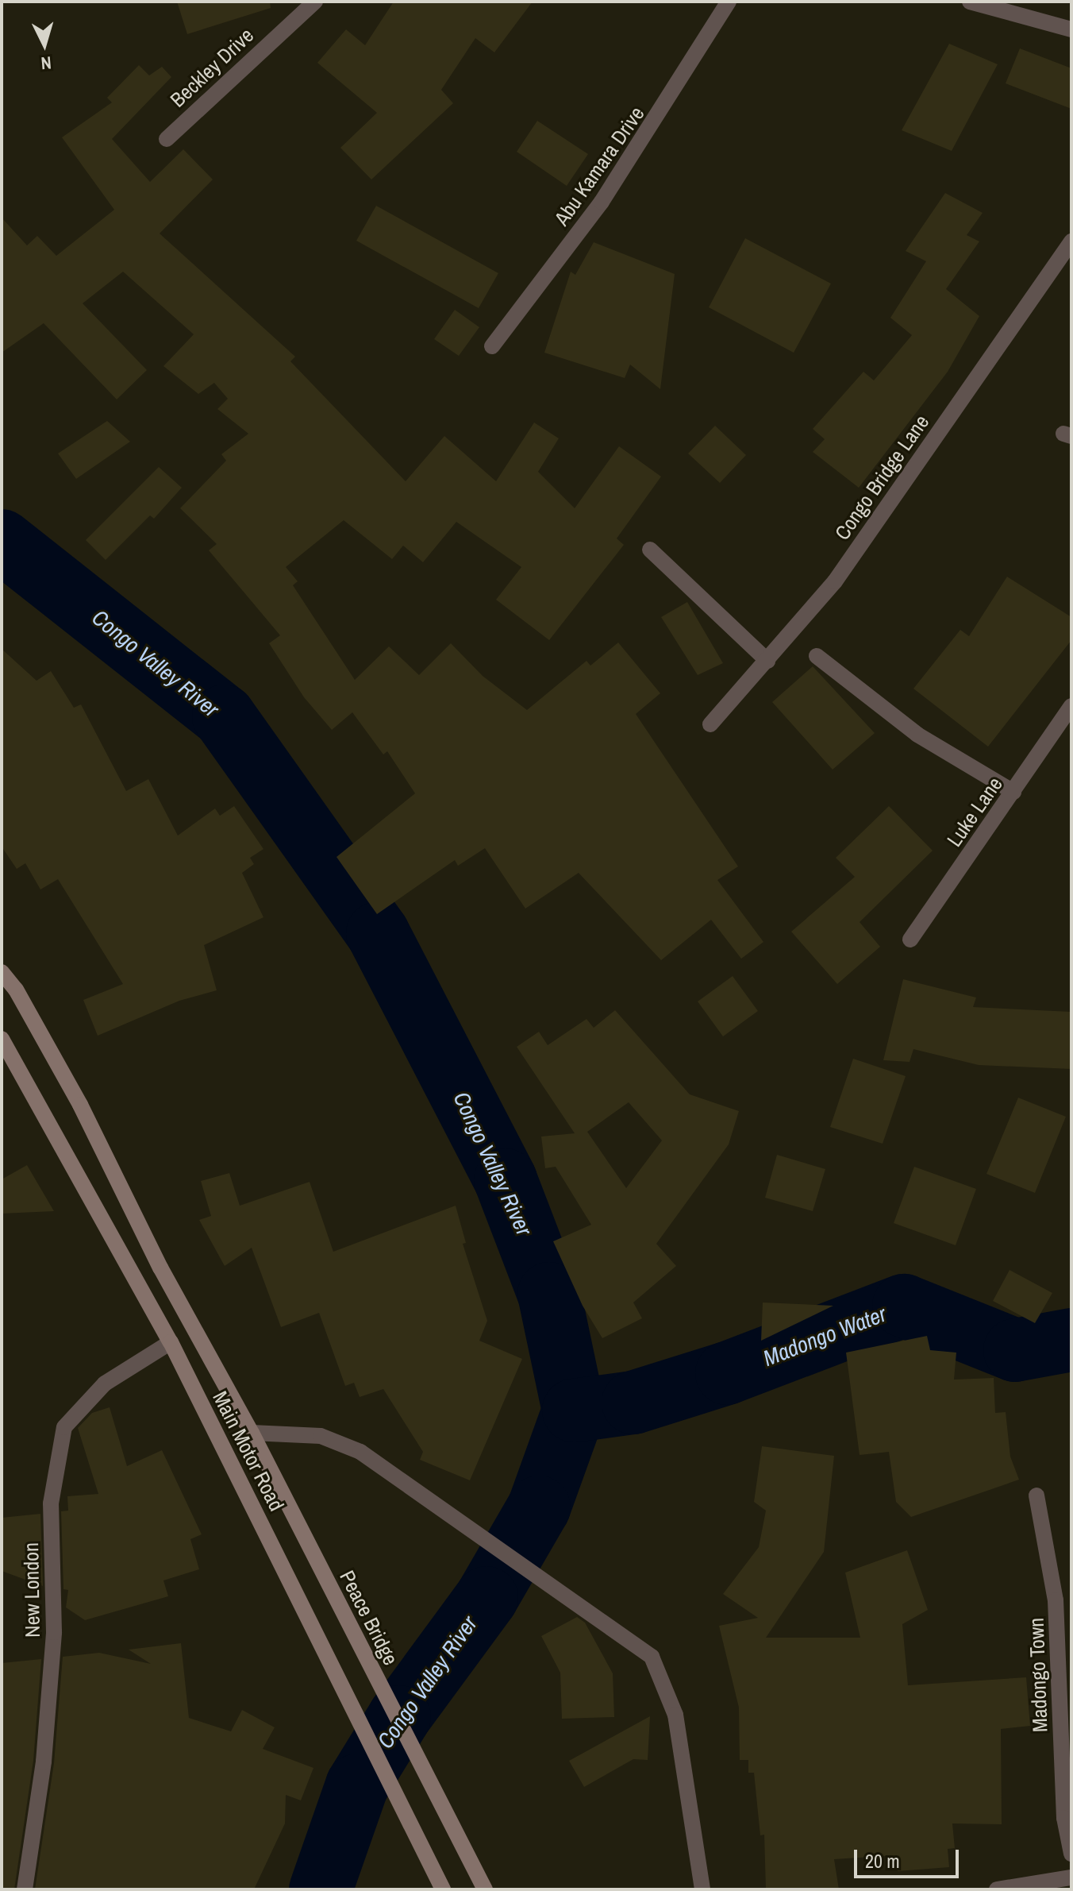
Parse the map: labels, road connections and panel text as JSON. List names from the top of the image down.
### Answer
{
  "streets": {
    "main road": ["Main Motor Road", "Peace Bridge"],
    "street": [
      "Beckley Drive",
      "Abu Kamara Drive",
      "Congo Bridge Lane",
      "Luke Lane",
      "New London",
      "Madongo Town"
    ]
  },
  "crossings": [
    ["Main Motor Road", "New London"],
    ["Main Motor Road", "Peace Bridge"]
  ],
  "water": ["Congo Valley River", "Madongo Water"],
  "scale_bar": "20 m",
  "north": "bottom"
}
